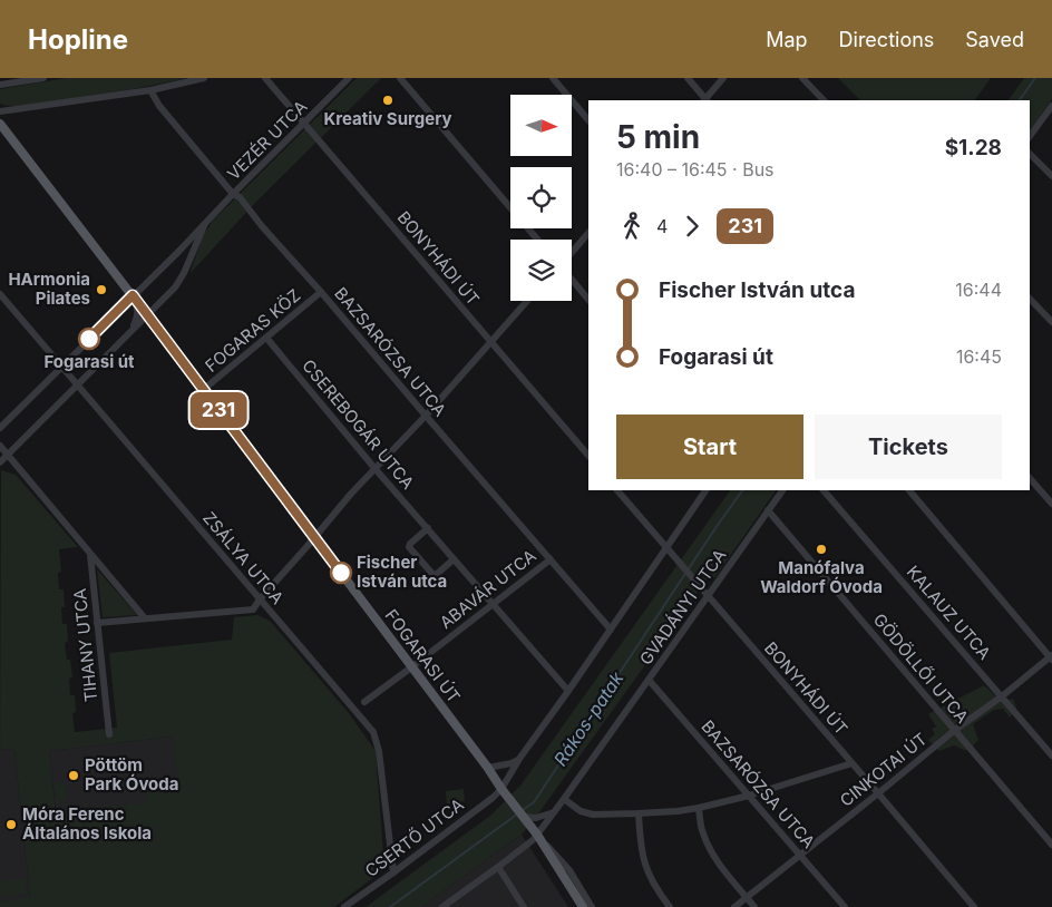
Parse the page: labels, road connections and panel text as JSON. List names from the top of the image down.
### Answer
{
  "streets": {
    "main road": ["FOGARASI ÚT"],
    "street": [
      "VEZÉR UTCA",
      "BONYHÁDI ÚT",
      "FOGARAS KÖZ",
      "BAZSARÓZSA UTCA",
      "CSEREBOGÁR UTCA",
      "ZSÁLYA UTCA",
      "ABAVÁR UTCA",
      "GVADÁNYI UTCA",
      "KALAUZ UTCA",
      "TIHANY UTCA",
      "GÖDÖLLŐI UTCA",
      "CINKOTAI ÚT",
      "CSERTŐ UTCA"
    ]
  },
  "crossings": [
    ["VEZÉR UTCA", "BONYHÁDI ÚT"],
    ["VEZÉR UTCA", "BAZSARÓZSA UTCA"],
    ["VEZÉR UTCA", "ZSÁLYA UTCA"],
    ["VEZÉR UTCA", "TIHANY UTCA"],
    ["VEZÉR UTCA", "FOGARASI ÚT"],
    ["BONYHÁDI ÚT", "GVADÁNYI UTCA"],
    ["BONYHÁDI ÚT", "CINKOTAI ÚT"],
    ["FOGARAS KÖZ", "BAZSARÓZSA UTCA"],
    ["FOGARAS KÖZ", "CSEREBOGÁR UTCA"],
    ["FOGARAS KÖZ", "FOGARASI ÚT"],
    ["BAZSARÓZSA UTCA", "ABAVÁR UTCA"],
    ["BAZSARÓZSA UTCA", "GVADÁNYI UTCA"],
    ["BAZSARÓZSA UTCA", "CINKOTAI ÚT"],
    ["CSEREBOGÁR UTCA", "ABAVÁR UTCA"],
    ["ZSÁLYA UTCA", "CSERTŐ UTCA"],
    ["ABAVÁR UTCA", "FOGARASI ÚT"],
    ["GVADÁNYI UTCA", "FOGARASI ÚT"],
    ["GVADÁNYI UTCA", "GÖDÖLLŐI UTCA"],
    ["KALAUZ UTCA", "CINKOTAI ÚT"],
    ["FOGARASI ÚT", "CSERTŐ UTCA"],
    ["GÖDÖLLŐI UTCA", "CINKOTAI ÚT"]
  ],
  "water": ["Rákos-patak"],
  "places": [
    "Kreativ Surgery",
    "HArmonia Pilates",
    "Fogarasi út",
    "Manófalva Waldorf Óvoda",
    "Fischer István utca",
    "Pöttöm Park Óvoda",
    "Móra Ferenc Általános Iskola"
  ],
  "lines": ["bus line 231"],
  "north": "right",
  "page": {
    "header": "Hopline",
    "nav": ["Map", "Directions", "Saved"],
    "on_map": "231",
    "heading": ["5 min", "16:40 – 16:45 · Bus", "$1.28"],
    "legs": ["4", "231"],
    "list": [
      {
        "name": "Fischer István utca",
        "value": "16:44"
      },
      {
        "name": "Fogarasi út",
        "value": "16:45"
      }
    ],
    "buttons": ["Start", "Tickets"]
  }
}
